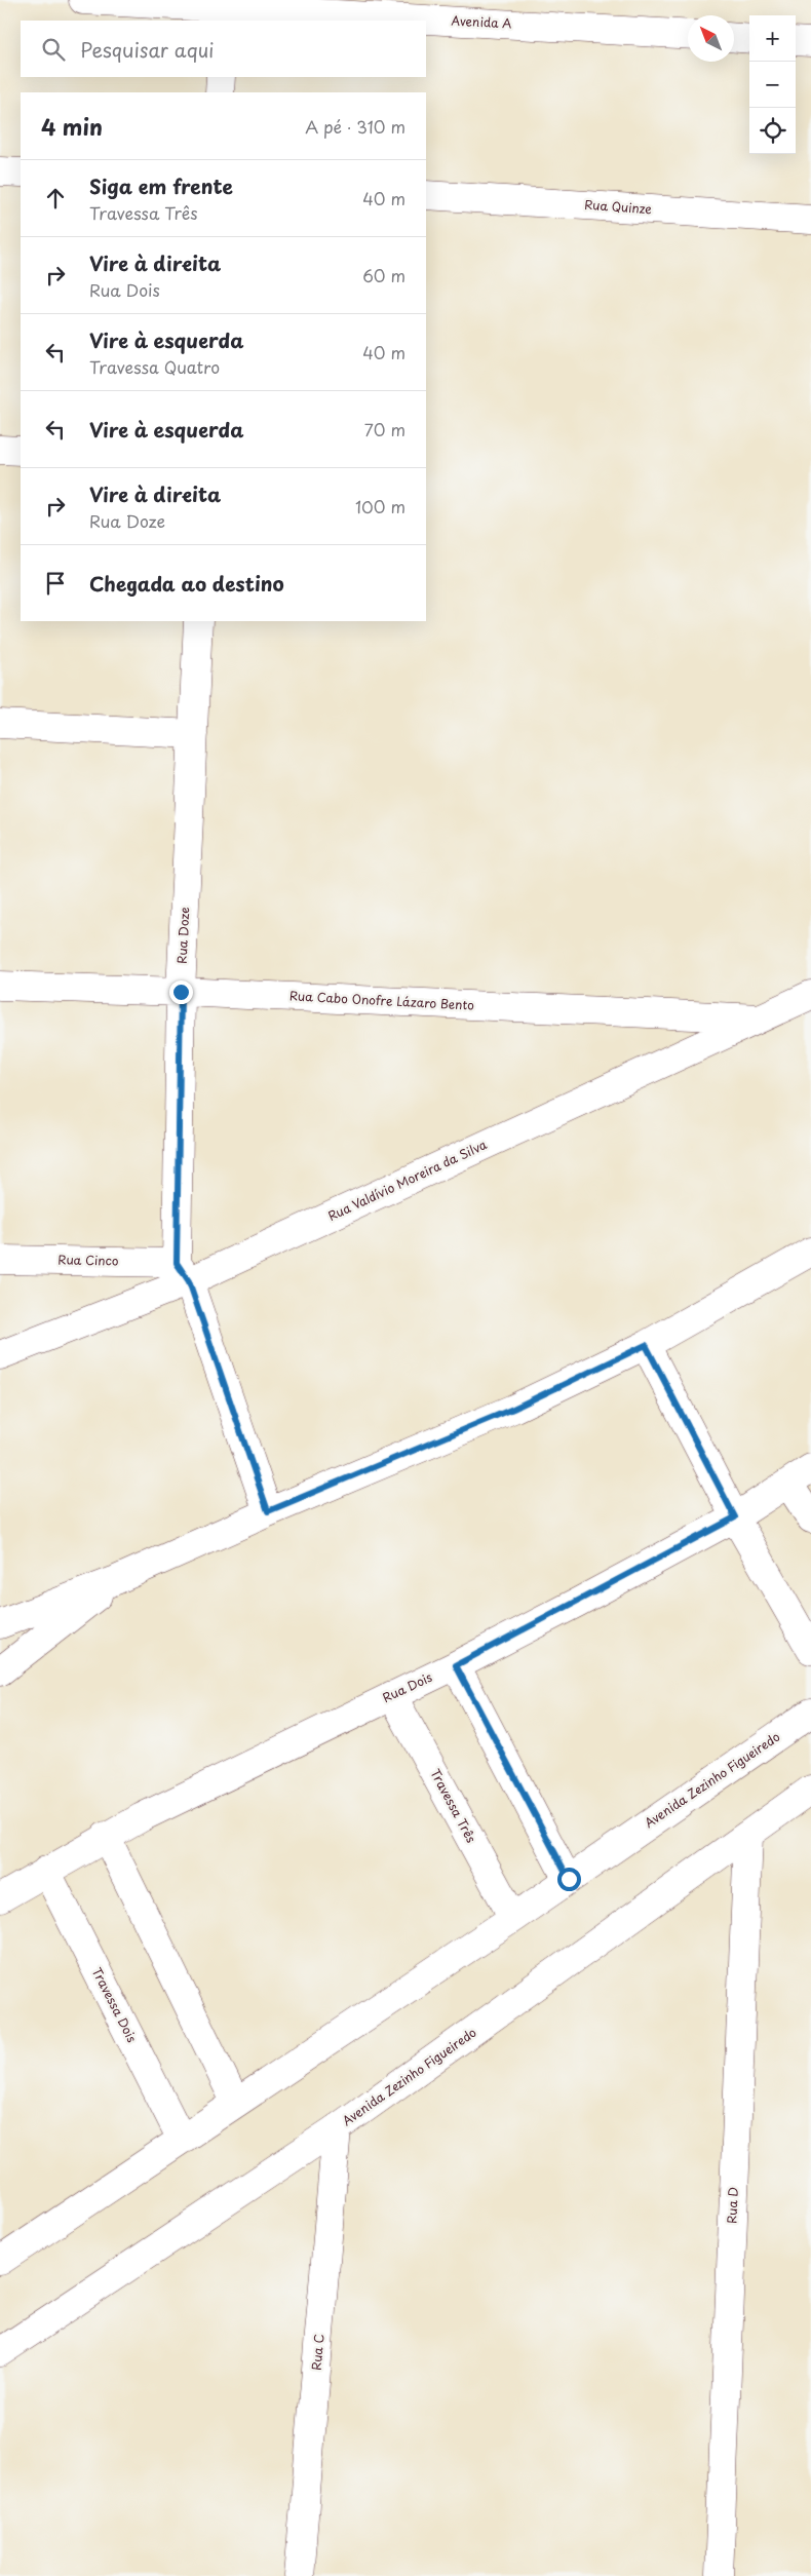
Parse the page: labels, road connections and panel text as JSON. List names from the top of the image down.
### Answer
{
  "streets": {
    "street": [
      "Avenida A",
      "Rua Quinze",
      "Rua Doze",
      "Rua Cabo Onofre Lázaro Bento",
      "Rua Valdívio Moreira da Silva",
      "Rua Cinco",
      "Rua Dois",
      "Avenida Zezinho Figueiredo",
      "Travessa Três",
      "Travessa Dois",
      "Rua D",
      "Rua C"
    ]
  },
  "crossings": [
    ["Rua Doze", "Rua Cabo Onofre Lázaro Bento"],
    ["Rua Doze", "Rua Valdívio Moreira da Silva"],
    ["Rua Doze", "Rua Cinco"],
    ["Rua Cabo Onofre Lázaro Bento", "Rua Valdívio Moreira da Silva"],
    ["Rua Valdívio Moreira da Silva", "Rua Cinco"],
    ["Rua Dois", "Travessa Três"],
    ["Rua Dois", "Travessa Dois"],
    ["Avenida Zezinho Figueiredo", "Travessa Três"],
    ["Avenida Zezinho Figueiredo", "Travessa Dois"],
    ["Avenida Zezinho Figueiredo", "Rua D"],
    ["Avenida Zezinho Figueiredo", "Rua C"]
  ],
  "north": "top left",
  "page": {
    "map_buttons": ["+", "−"],
    "search": "Pesquisar aqui",
    "heading": ["4 min", "A pé · 310 m"],
    "list": [
      ["Siga em frente", "Travessa Três", "40 m"],
      ["Vire à direita", "Rua Dois", "60 m"],
      ["Vire à esquerda", "Travessa Quatro", "40 m"],
      ["Vire à esquerda", "70 m"],
      ["Vire à direita", "Rua Doze", "100 m"],
      "Chegada ao destino"
    ]
  }
}
